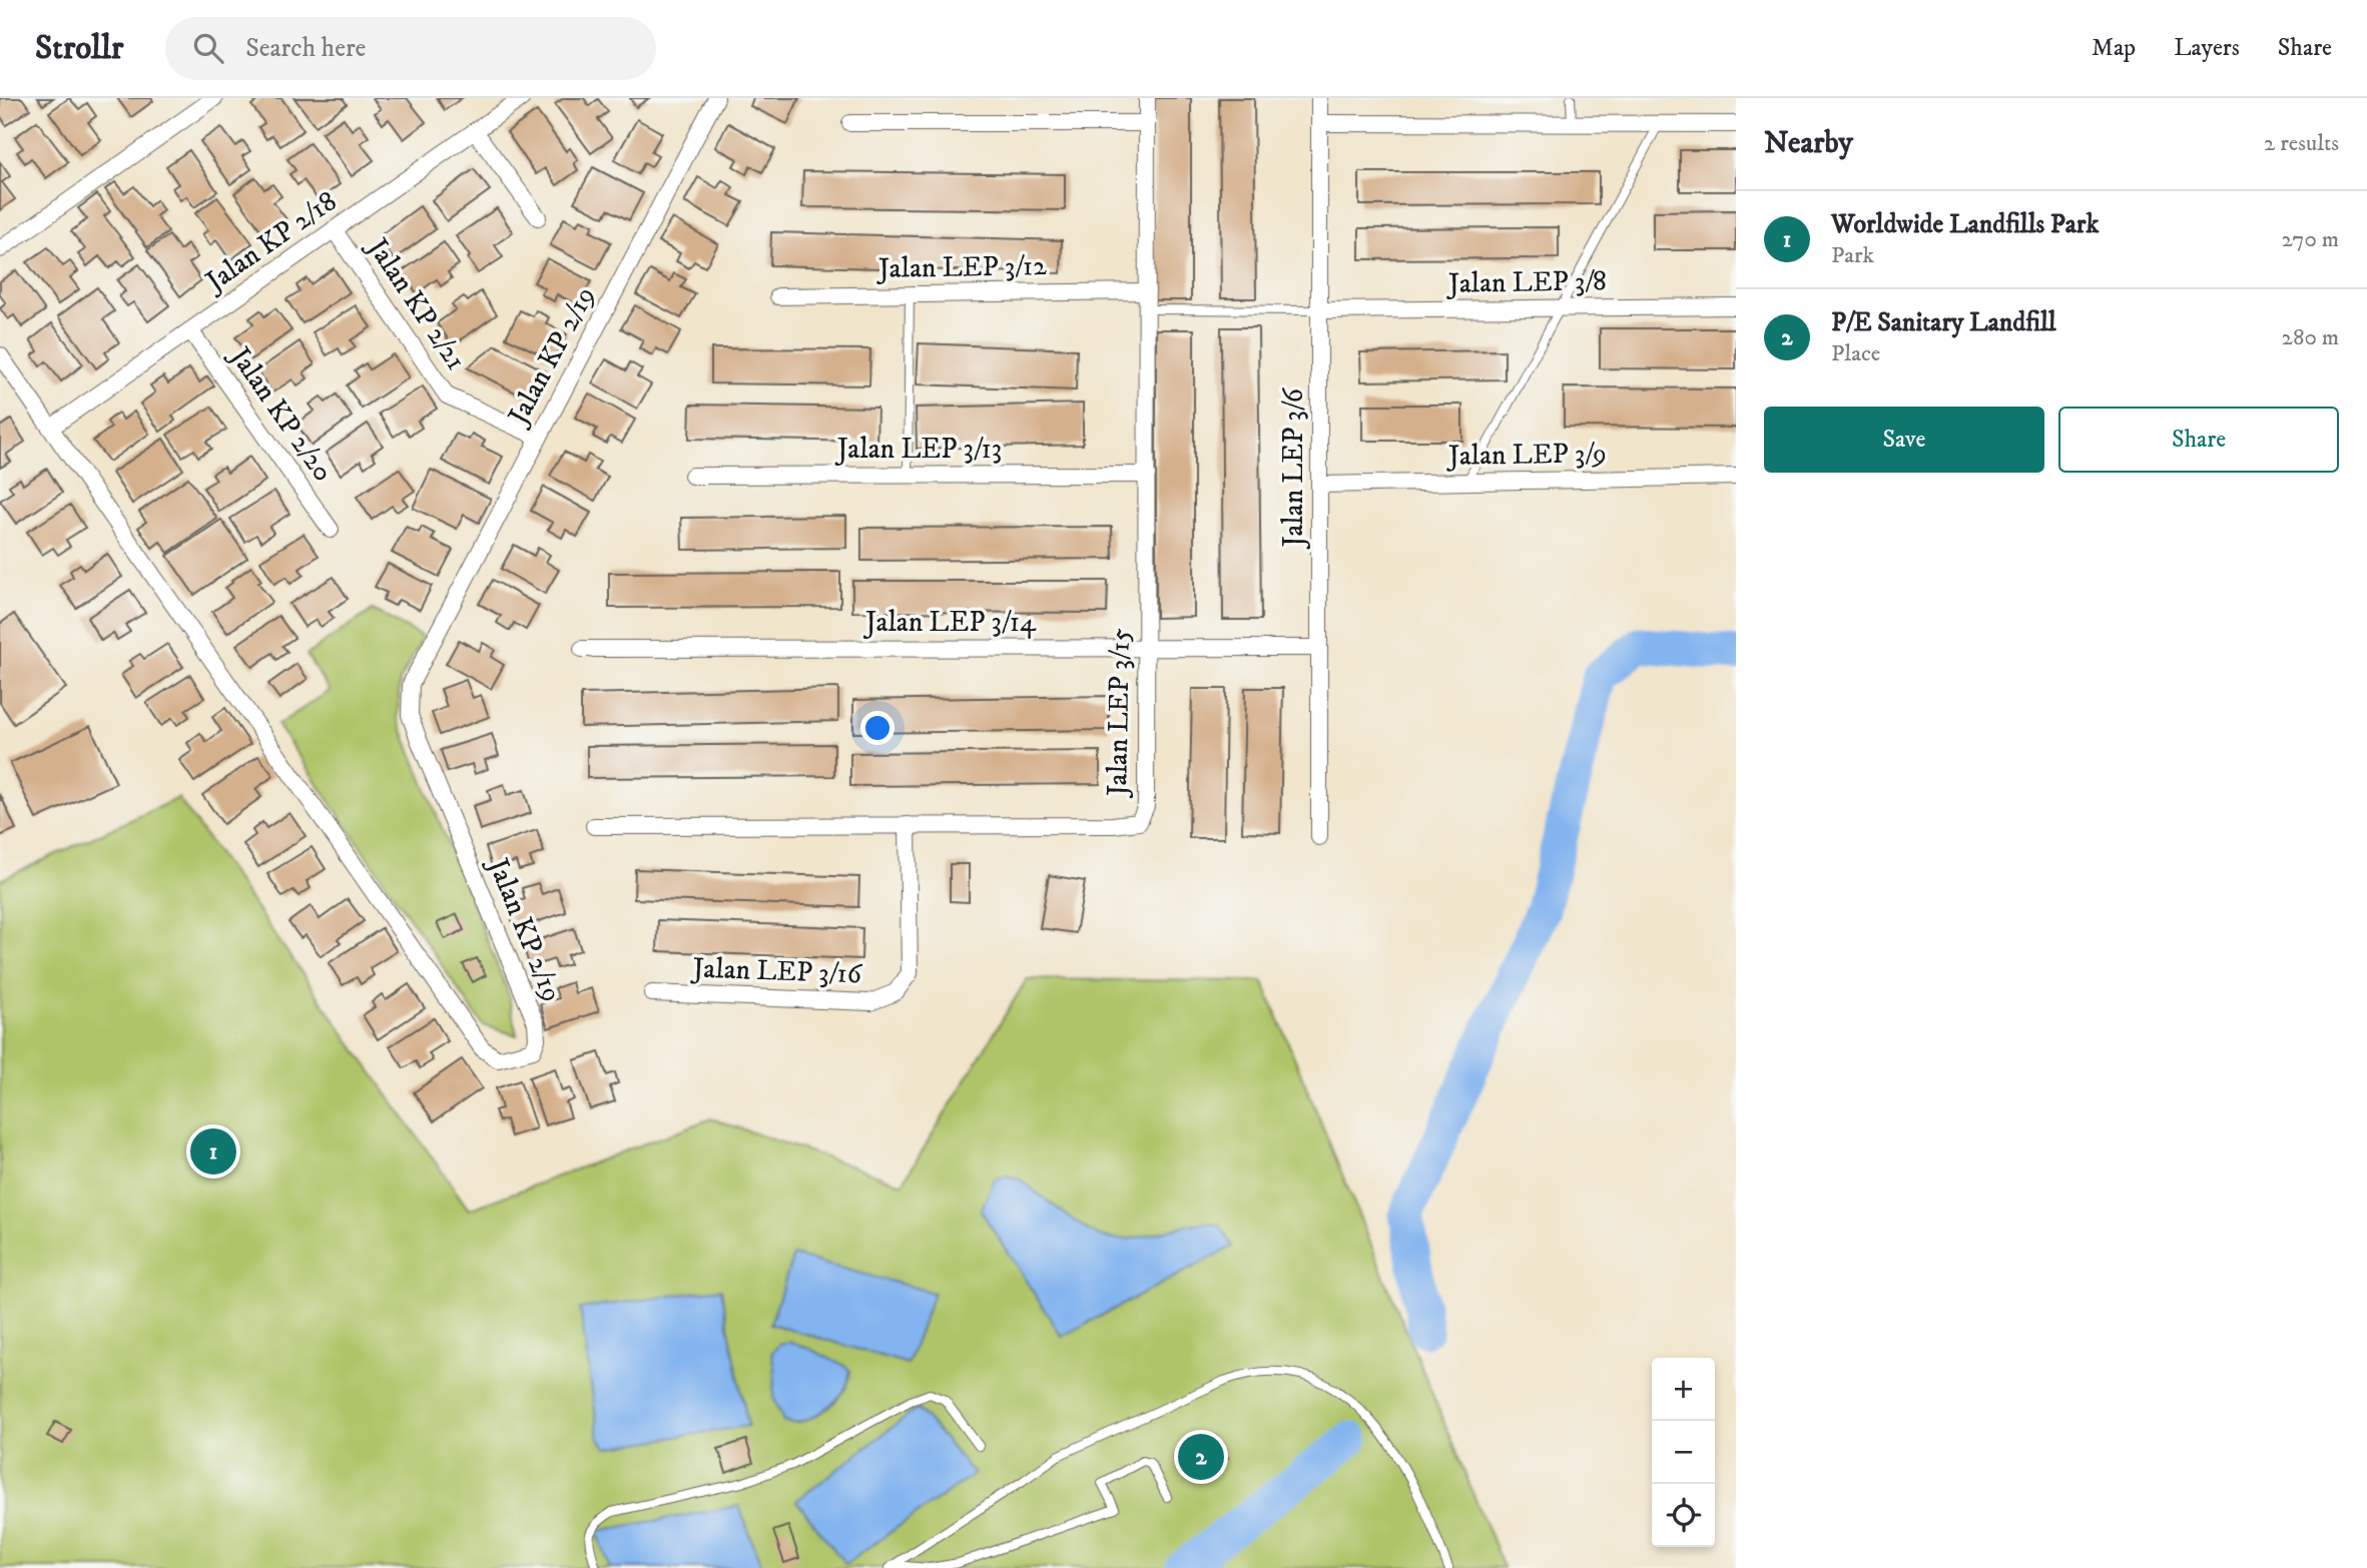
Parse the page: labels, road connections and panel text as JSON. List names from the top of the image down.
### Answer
{
  "streets": {
    "street": [
      "Jalan KP 2/18",
      "Jalan LEP 3/12",
      "Jalan LEP 3/8",
      "Jalan KP 2/21",
      "Jalan KP 2/19",
      "Jalan KP 2/20",
      "Jalan LEP 3/13",
      "Jalan LEP 3/9",
      "Jalan LEP 3/6",
      "Jalan LEP 3/14",
      "Jalan LEP 3/15",
      "Jalan LEP 3/16"
    ]
  },
  "crossings": [
    ["Jalan KP 2/18", "Jalan KP 2/21"],
    ["Jalan KP 2/18", "Jalan KP 2/19"],
    ["Jalan KP 2/18", "Jalan KP 2/20"],
    ["Jalan LEP 3/12", "Jalan LEP 3/15"],
    ["Jalan LEP 3/8", "Jalan LEP 3/6"],
    ["Jalan KP 2/21", "Jalan KP 2/19"],
    ["Jalan LEP 3/13", "Jalan LEP 3/15"],
    ["Jalan LEP 3/9", "Jalan LEP 3/6"],
    ["Jalan LEP 3/6", "Jalan LEP 3/14"],
    ["Jalan LEP 3/14", "Jalan LEP 3/15"],
    ["Jalan LEP 3/15", "Jalan LEP 3/16"]
  ],
  "page": {
    "header": "Strollr",
    "search": "Search here",
    "nav": ["Map", "Layers", "Share"],
    "heading": ["Nearby", "2 results"],
    "list": [
      {
        "mark": "1",
        "name": "Worldwide Landfills Park",
        "note": "Park",
        "value": "270 m"
      },
      {
        "mark": "2",
        "name": "P/E Sanitary Landfill",
        "note": "Place",
        "value": "280 m"
      }
    ],
    "buttons": ["Save", "Share"],
    "pins": ["1", "2"],
    "map_buttons": ["+", "−"]
  }
}
